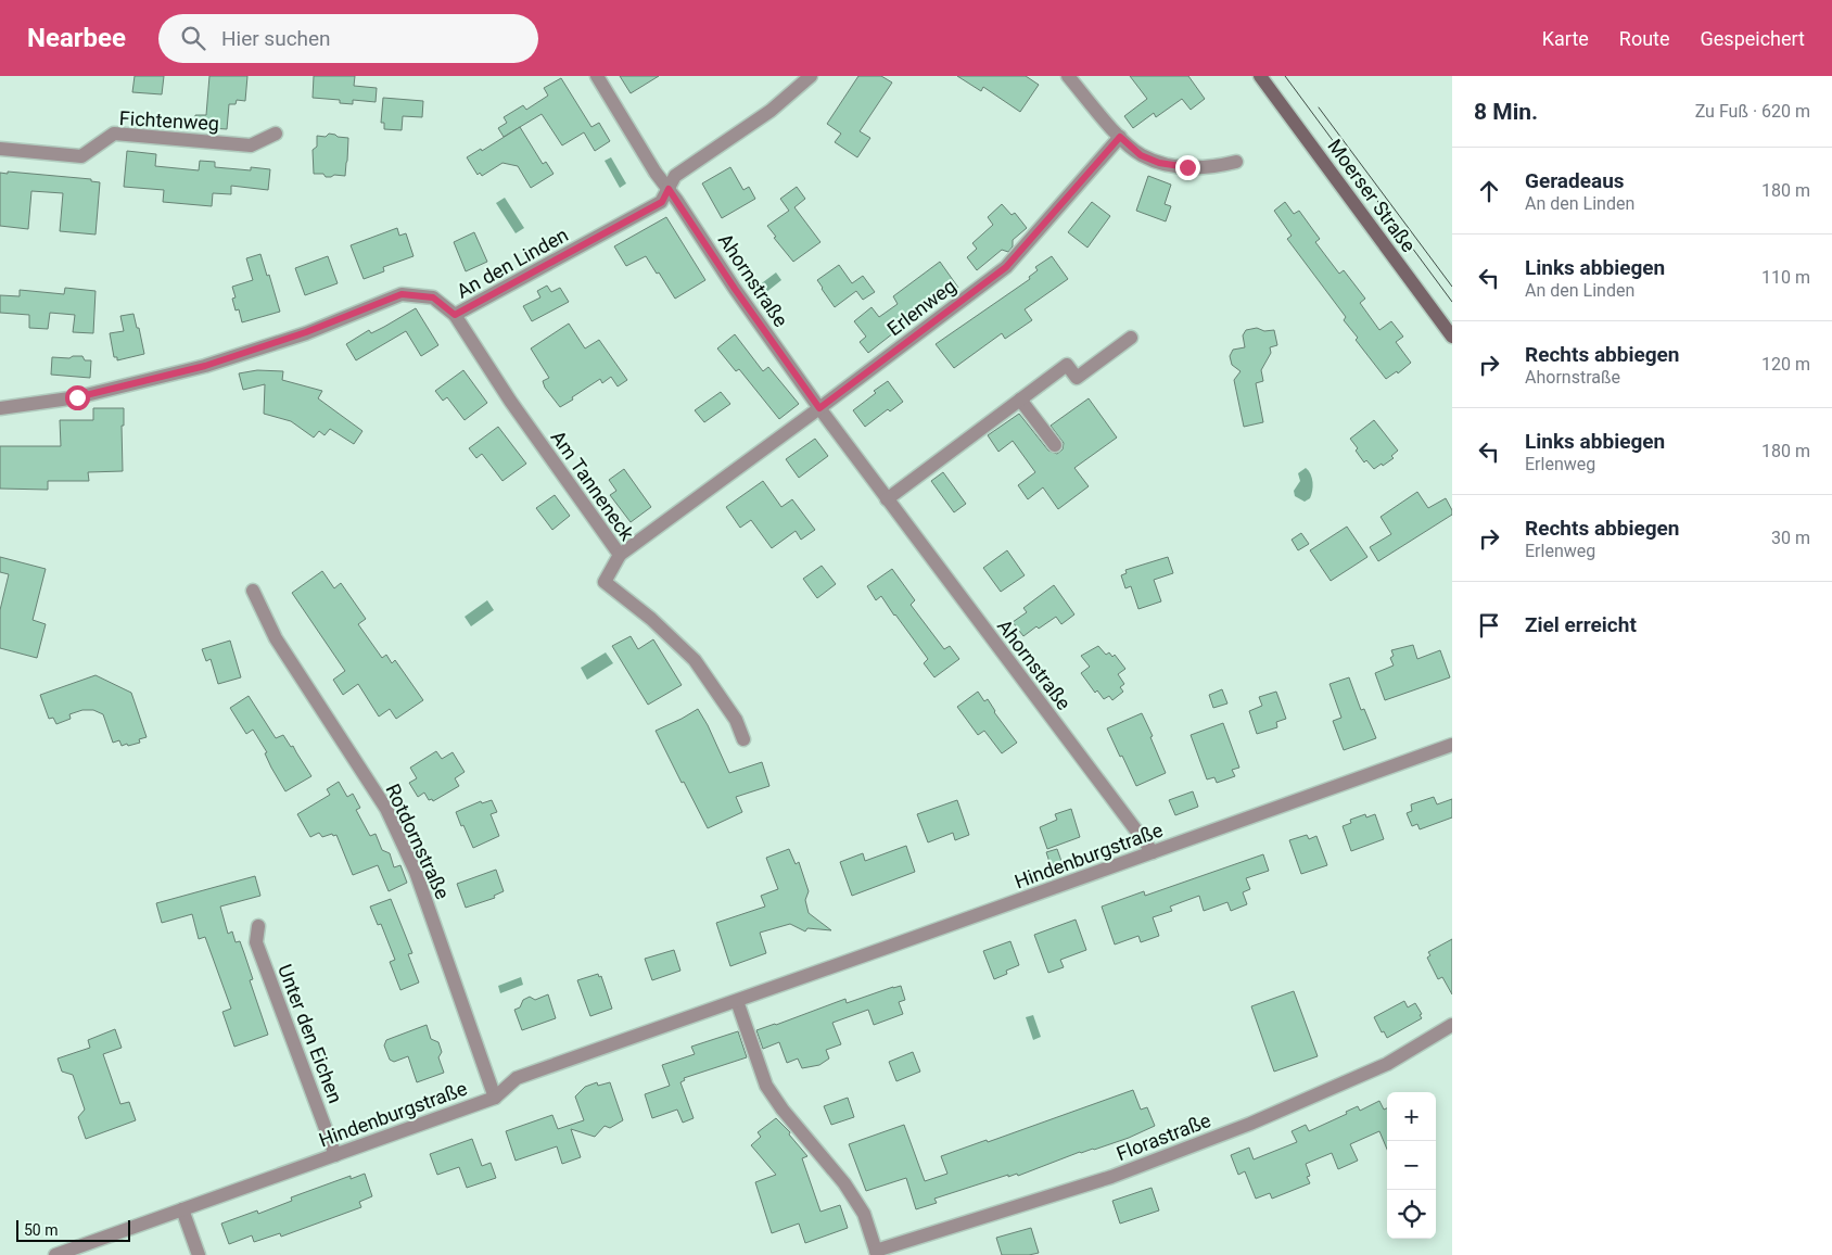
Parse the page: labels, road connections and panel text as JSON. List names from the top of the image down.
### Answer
{
  "streets": {
    "main road": ["Moerser Straße"],
    "street": [
      "Fichtenweg",
      "An den Linden",
      "Ahornstraße",
      "Erlenweg",
      "Am Tanneneck",
      "Rotdornstraße",
      "Hindenburgstraße",
      "Unter den Eichen",
      "Florastraße"
    ]
  },
  "crossings": [
    ["An den Linden", "Ahornstraße"],
    ["An den Linden", "Am Tanneneck"],
    ["Ahornstraße", "Erlenweg"],
    ["Ahornstraße", "Hindenburgstraße"],
    ["Erlenweg", "Am Tanneneck"],
    ["Rotdornstraße", "Hindenburgstraße"],
    ["Hindenburgstraße", "Unter den Eichen"],
    ["Hindenburgstraße", "Florastraße"]
  ],
  "scale_bar": "50 m",
  "page": {
    "header": "Nearbee",
    "search": "Hier suchen",
    "nav": ["Karte", "Route", "Gespeichert"],
    "heading": ["8 Min.", "Zu Fuß · 620 m"],
    "list": [
      ["Geradeaus", "An den Linden", "180 m"],
      ["Links abbiegen", "An den Linden", "110 m"],
      ["Rechts abbiegen", "Ahornstraße", "120 m"],
      ["Links abbiegen", "Erlenweg", "180 m"],
      ["Rechts abbiegen", "Erlenweg", "30 m"],
      "Ziel erreicht"
    ],
    "map_buttons": ["+", "−"],
    "scale": "50 m"
  }
}
